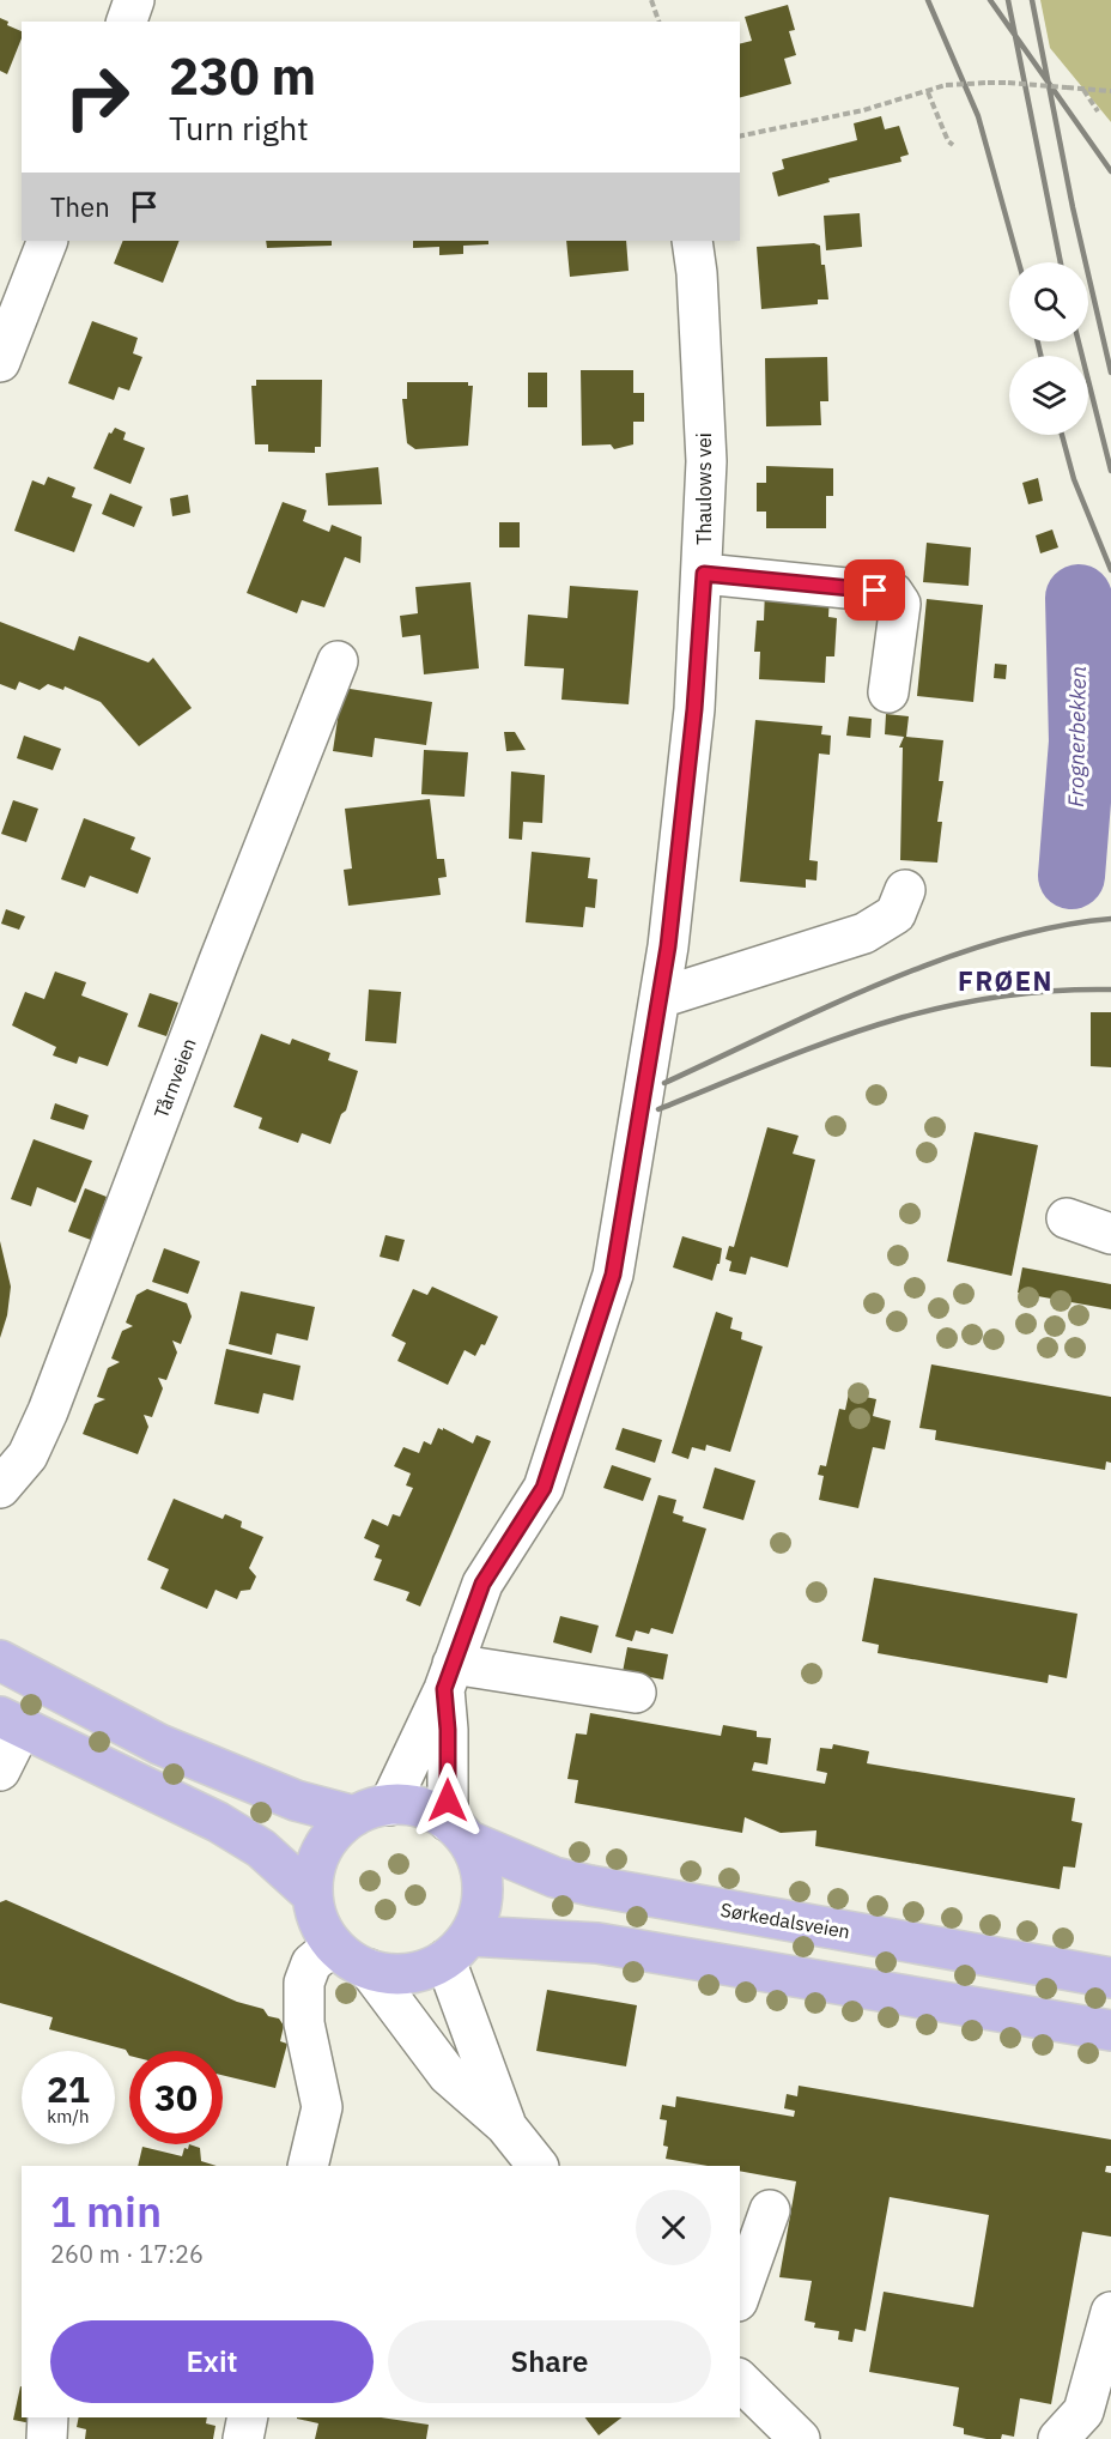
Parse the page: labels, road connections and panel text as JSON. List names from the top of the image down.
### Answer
{
  "streets": {
    "main road": ["Sørkedalsveien"],
    "street": ["Thaulows vei", "Tårnveien"]
  },
  "crossings": [
    ["Thaulows vei", "Sørkedalsveien"]
  ],
  "districts": ["FRØEN"],
  "water": ["Frognerbekken"],
  "page": {
    "turn": ["230 m", "Turn right"],
    "then": "Then",
    "speed": "21 km/h",
    "limit": "30",
    "heading": ["1 min", "260 m · 17:26"],
    "buttons": ["Exit", "Share"]
  }
}
